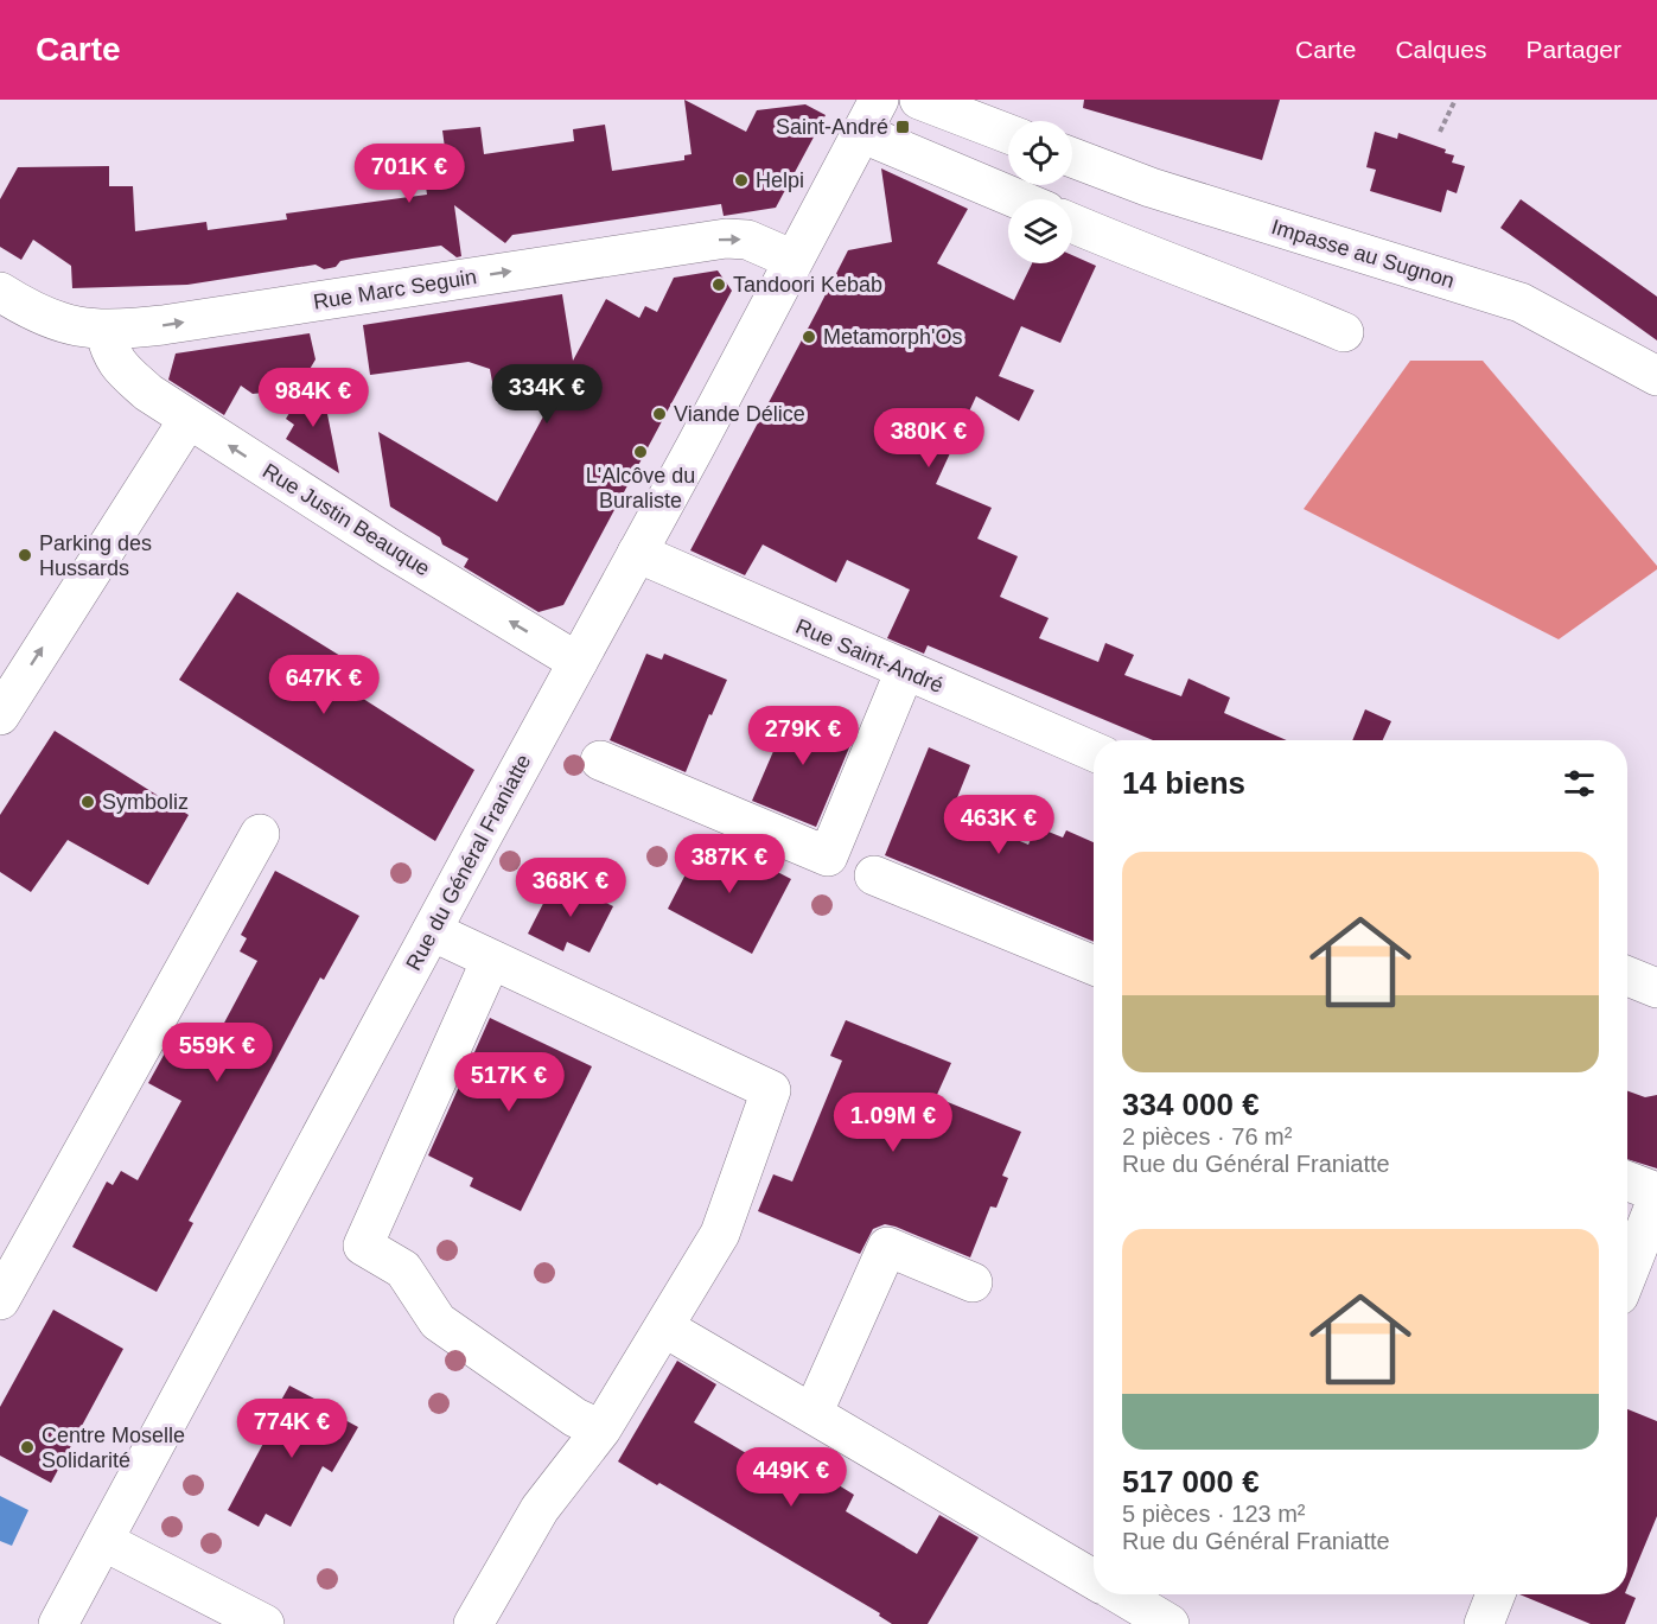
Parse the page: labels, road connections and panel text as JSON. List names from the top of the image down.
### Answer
{
  "streets": {
    "street": [
      "Impasse au Sugnon",
      "Rue Marc Seguin",
      "Rue Justin Beauque",
      "Rue Saint-André",
      "Rue du Général Franiatte"
    ]
  },
  "crossings": [
    ["Rue Marc Seguin", "Rue Justin Beauque"],
    ["Rue Marc Seguin", "Rue du Général Franiatte"],
    ["Rue Justin Beauque", "Rue du Général Franiatte"],
    ["Rue Saint-André", "Rue du Général Franiatte"]
  ],
  "one_way": ["Rue Marc Seguin", "Rue Justin Beauque"],
  "places": {
    "transit": ["Saint-André"],
    "other": [
      "Helpi",
      "Tandoori Kebab",
      "Metamorph'Os",
      "Viande Délice",
      "L'Alcôve du Buraliste",
      "Parking des Hussards",
      "Symboliz",
      "Centre Moselle Solidarité"
    ]
  },
  "page": {
    "header": "Carte",
    "nav": ["Carte", "Calques", "Partager"],
    "price": [
      "701K €",
      "334K €",
      "984K €",
      "380K €",
      "647K €",
      "279K €",
      "463K €",
      "387K €",
      "368K €",
      "559K €",
      "517K €",
      "1.09M €",
      "774K €",
      "449K €"
    ],
    "heading": "14 biens",
    "list": [
      {
        "name": "334 000 €",
        "note": "2 pièces · 76 m² · Rue du Général Franiatte"
      },
      {
        "name": "517 000 €",
        "note": "5 pièces · 123 m² · Rue du Général Franiatte"
      }
    ]
  }
}
